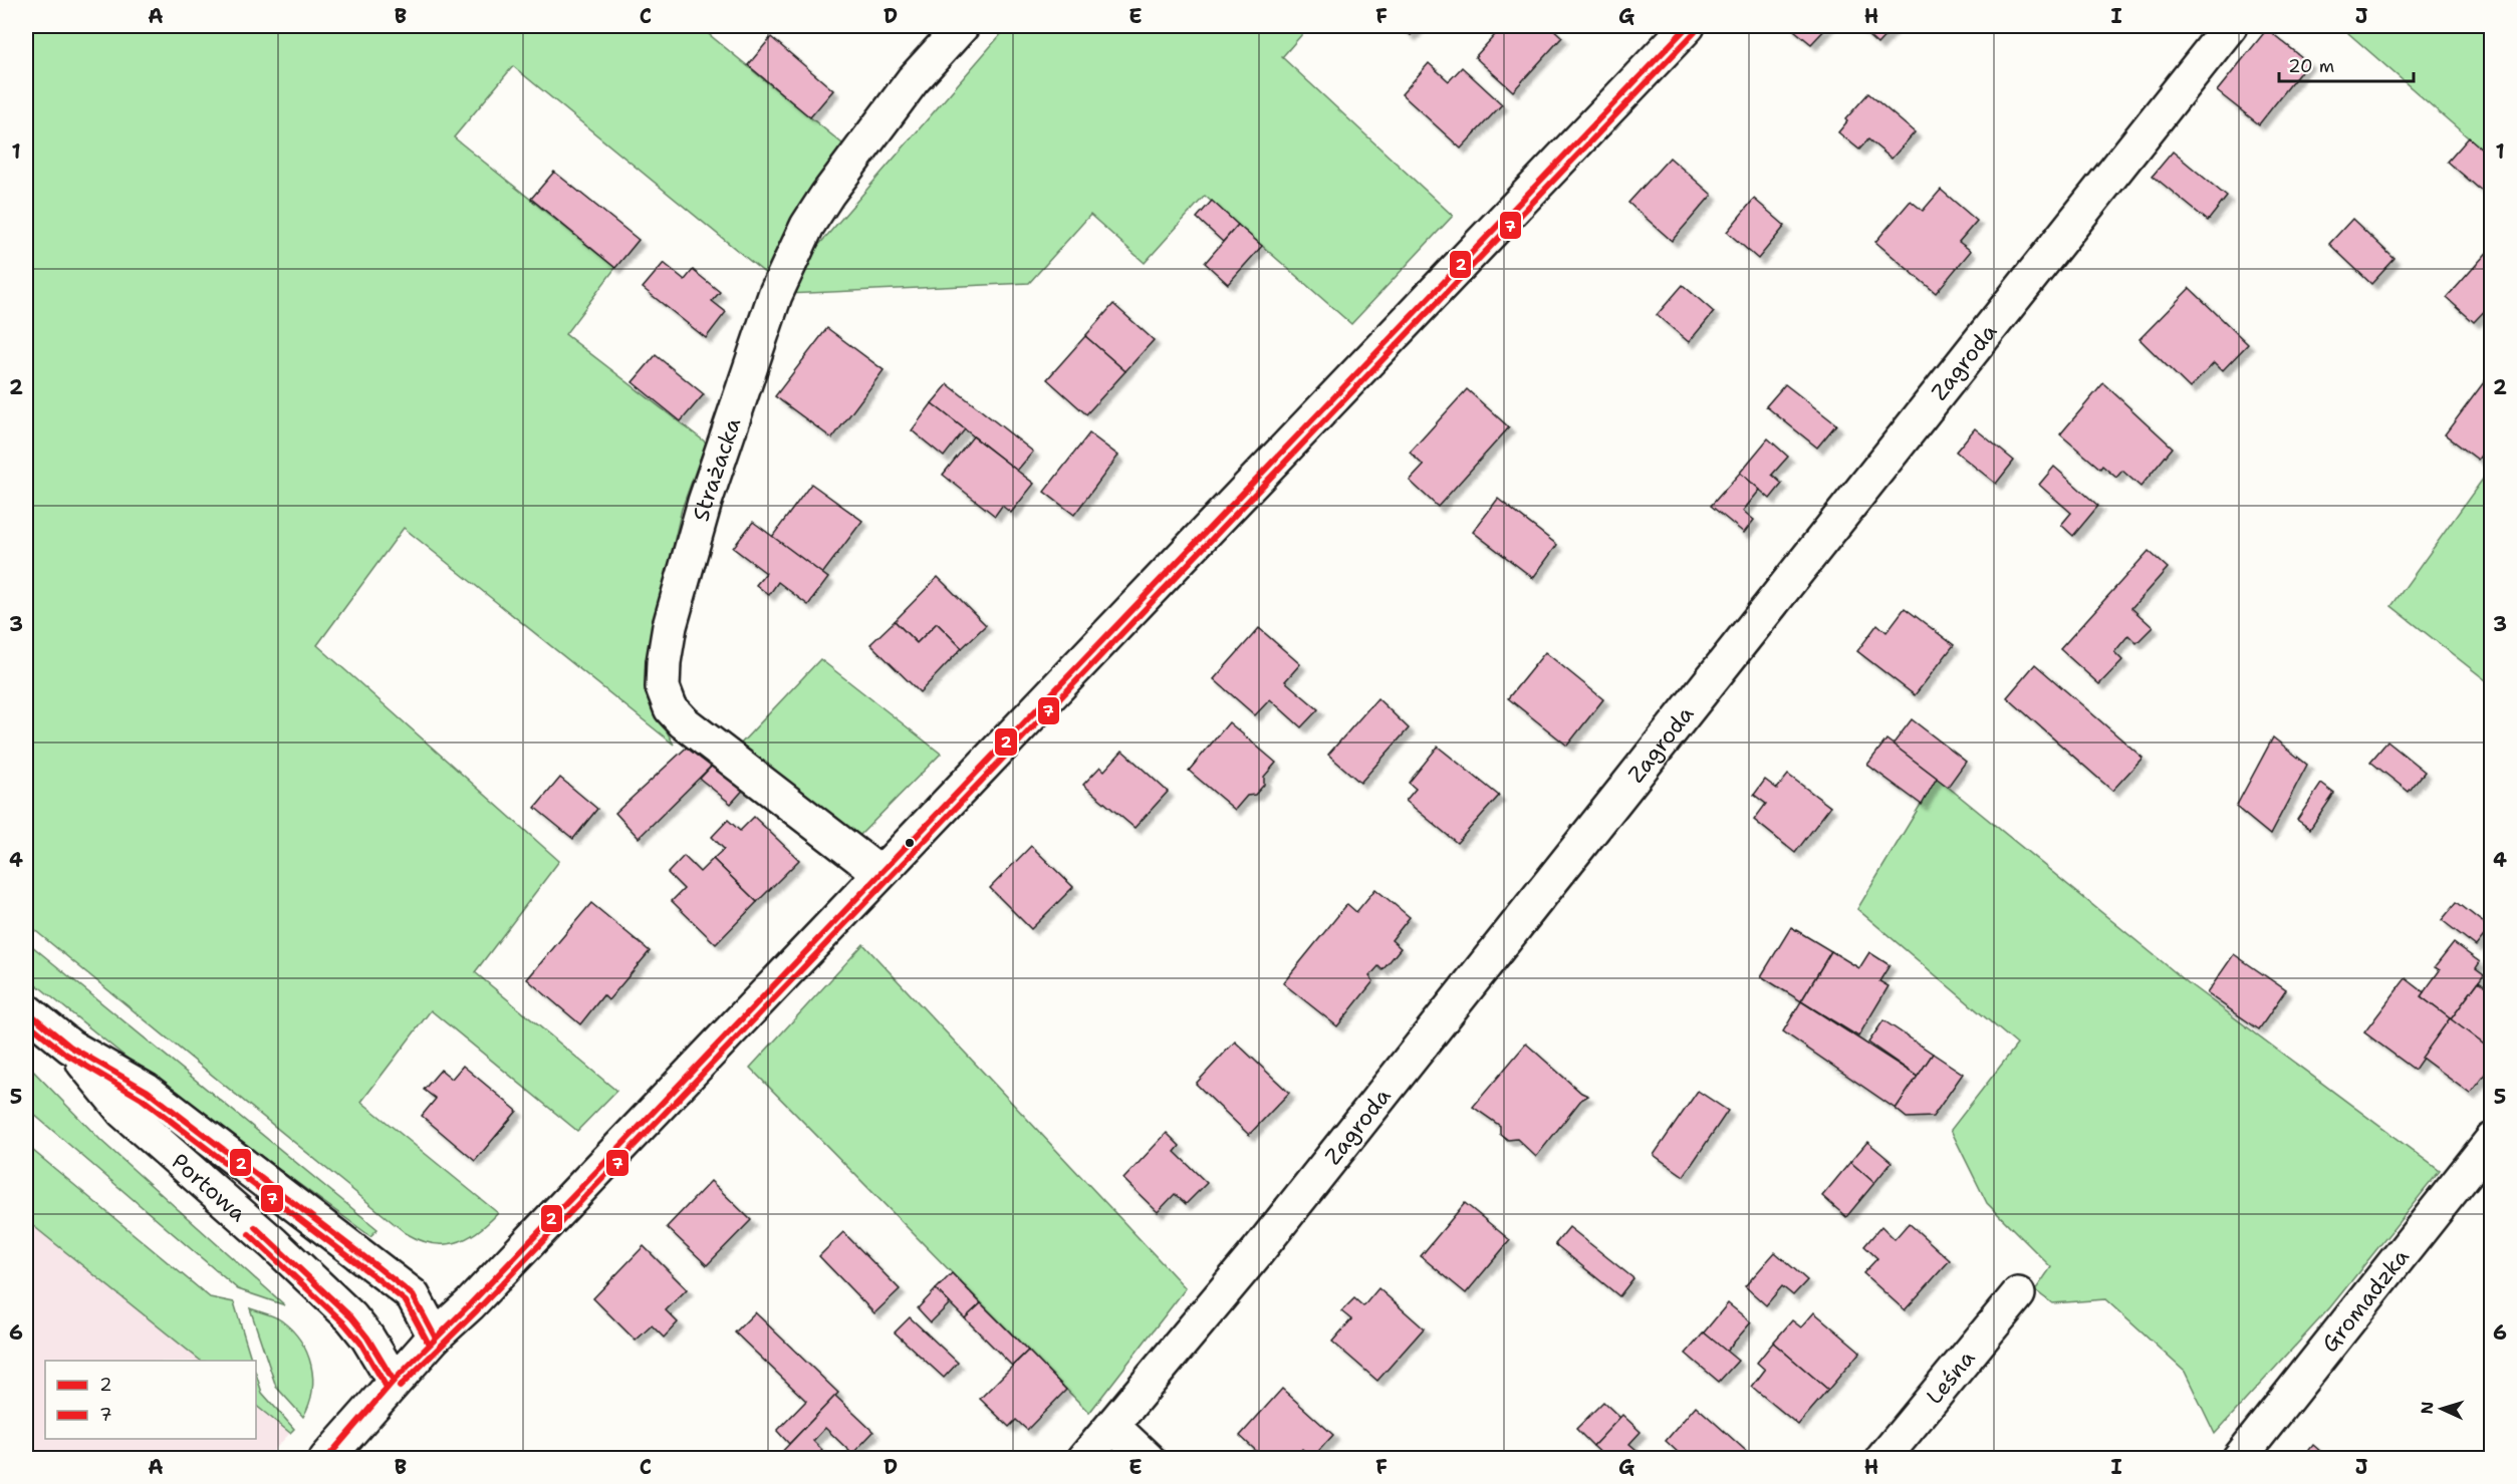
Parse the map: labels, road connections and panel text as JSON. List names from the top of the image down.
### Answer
{
  "streets": {
    "street": [
      "Zagroda",
      "Strażacka",
      "Portowa",
      "Gromadzka",
      "Leśna"
    ]
  },
  "lines": ["transit line 2", "transit line 7"],
  "legend": ["2", "7"],
  "scale_bar": "20 m",
  "north": "left",
  "grid": {
    "columns": [
      "A",
      "B",
      "C",
      "D",
      "E",
      "F",
      "G",
      "H",
      "I",
      "J"
    ],
    "rows": [
      "1",
      "2",
      "3",
      "4",
      "5",
      "6"
    ]
  }
}
